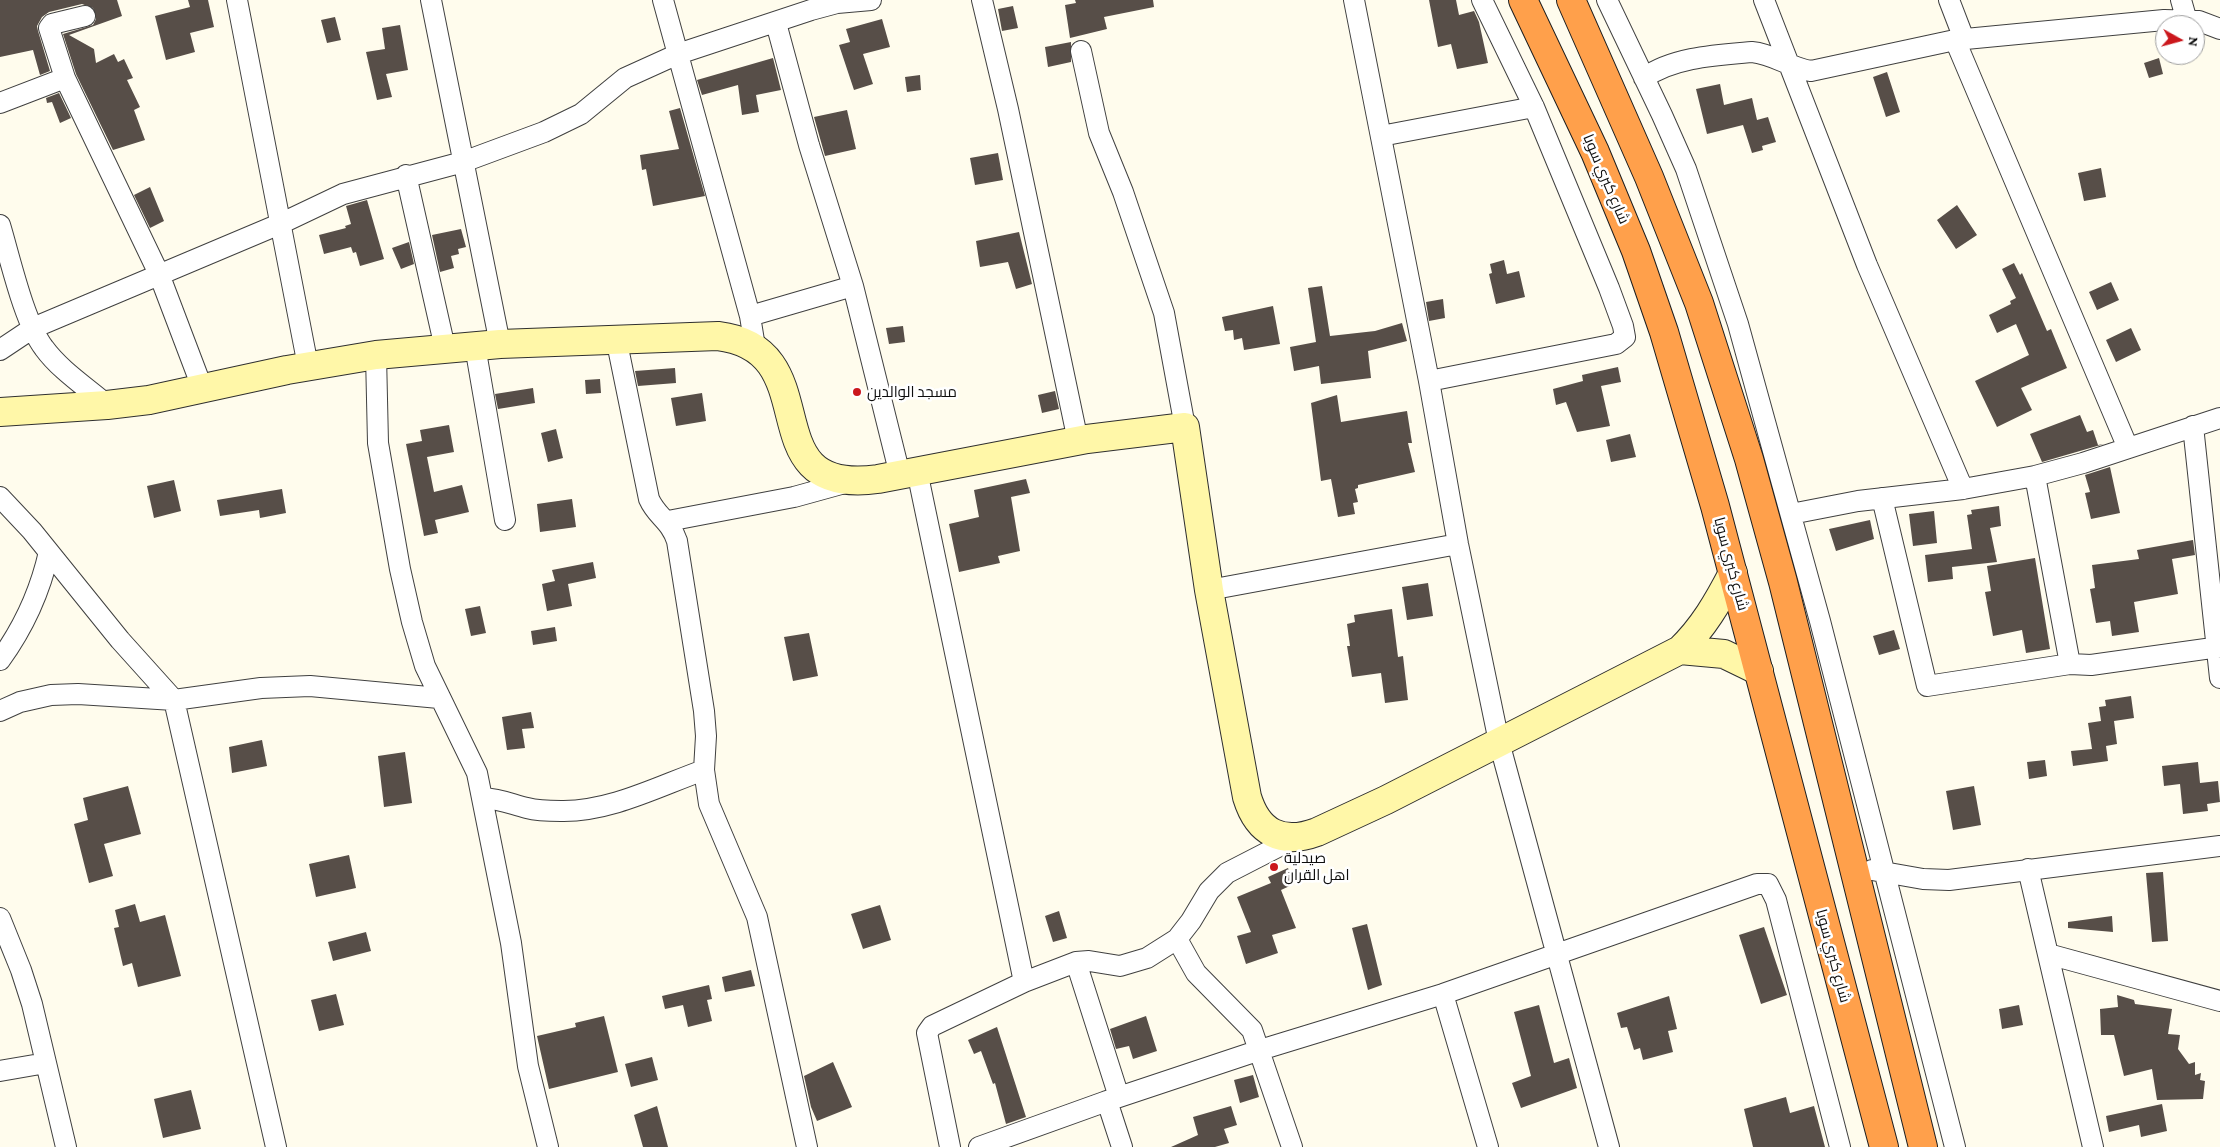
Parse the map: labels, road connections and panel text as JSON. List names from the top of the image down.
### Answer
{
  "streets": {
    "highway": ["شارع كبري سوبا"]
  },
  "places": ["مسجد الوالدين", "صيدلية اهل القران"],
  "north": "right"
}
